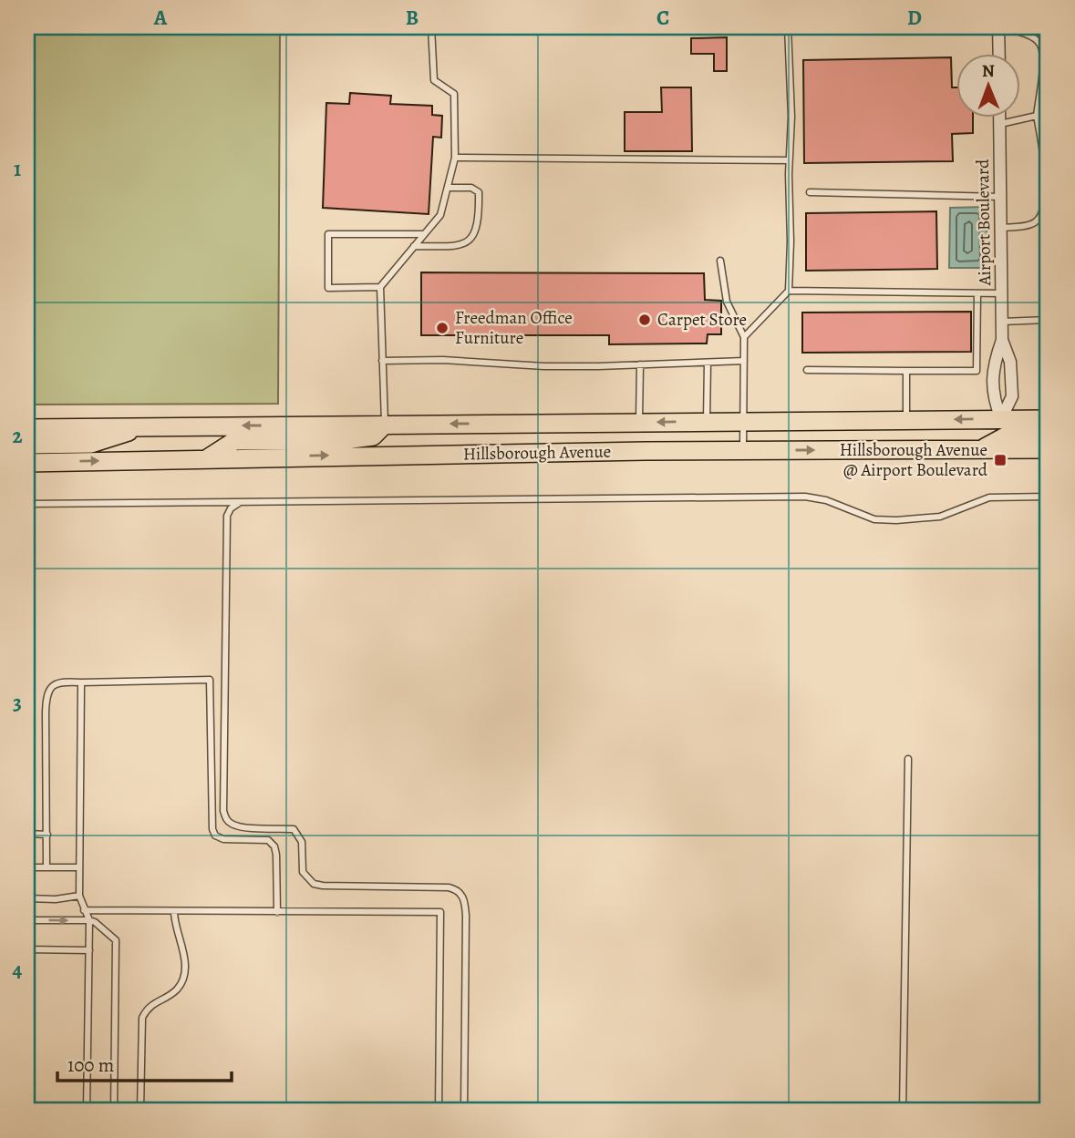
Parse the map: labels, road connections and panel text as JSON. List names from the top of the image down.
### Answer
{
  "streets": {
    "main road": ["Hillsborough Avenue"],
    "street": ["Airport Boulevard"]
  },
  "crossings": [
    ["Airport Boulevard", "Hillsborough Avenue"]
  ],
  "places": {
    "other": ["Carpet Store", "Freedman Office Furniture"],
    "transit": ["Hillsborough Avenue @ Airport Boulevard"]
  },
  "scale_bar": "100 m",
  "north": "top",
  "grid": {
    "columns": [
      "A",
      "B",
      "C",
      "D"
    ],
    "rows": [
      "1",
      "2",
      "3",
      "4"
    ]
  }
}
